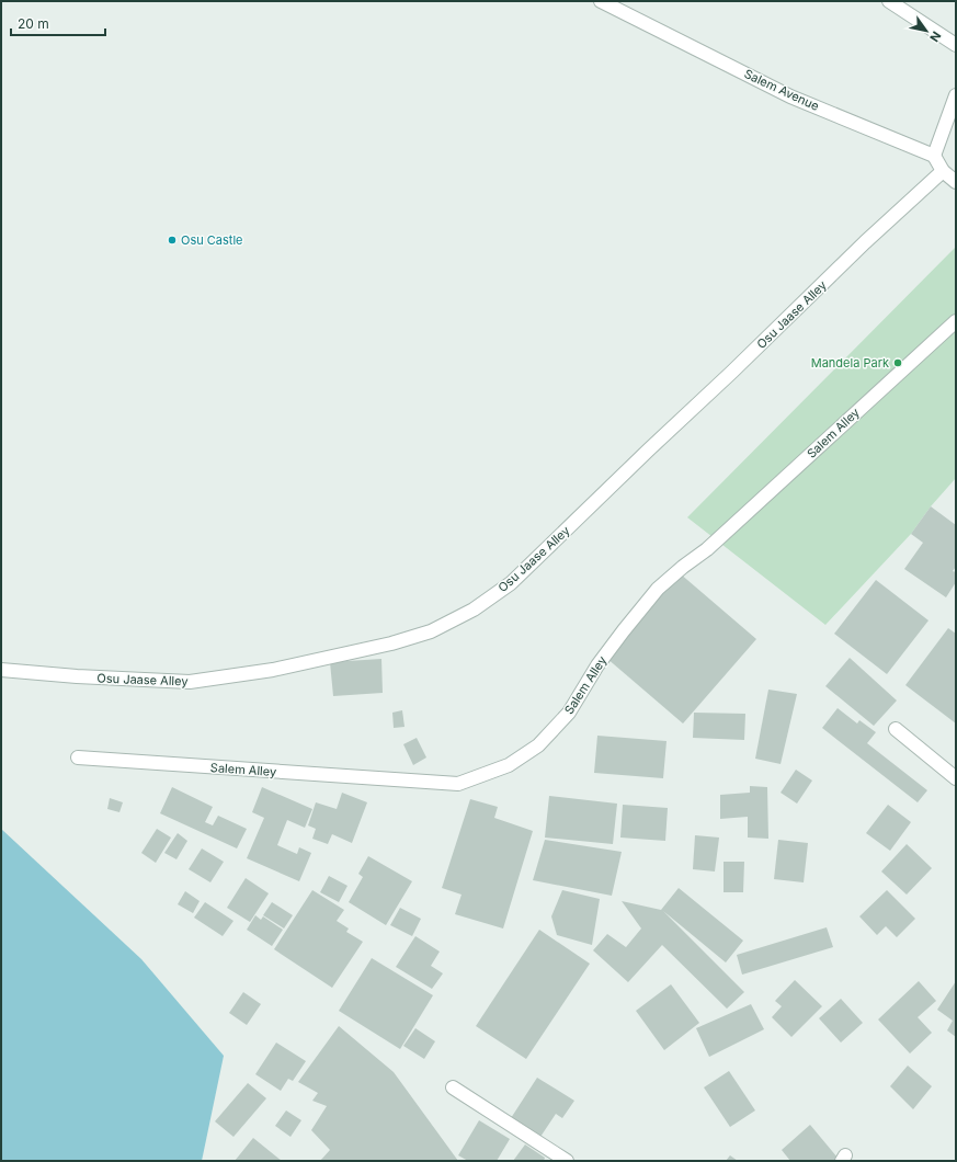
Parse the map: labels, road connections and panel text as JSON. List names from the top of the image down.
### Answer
{
  "streets": {
    "street": ["Salem Avenue", "Osu Jaase Alley", "Salem Alley"]
  },
  "places": ["Osu Castle", "Mandela Park"],
  "scale_bar": "20 m",
  "north": "bottom right"
}
